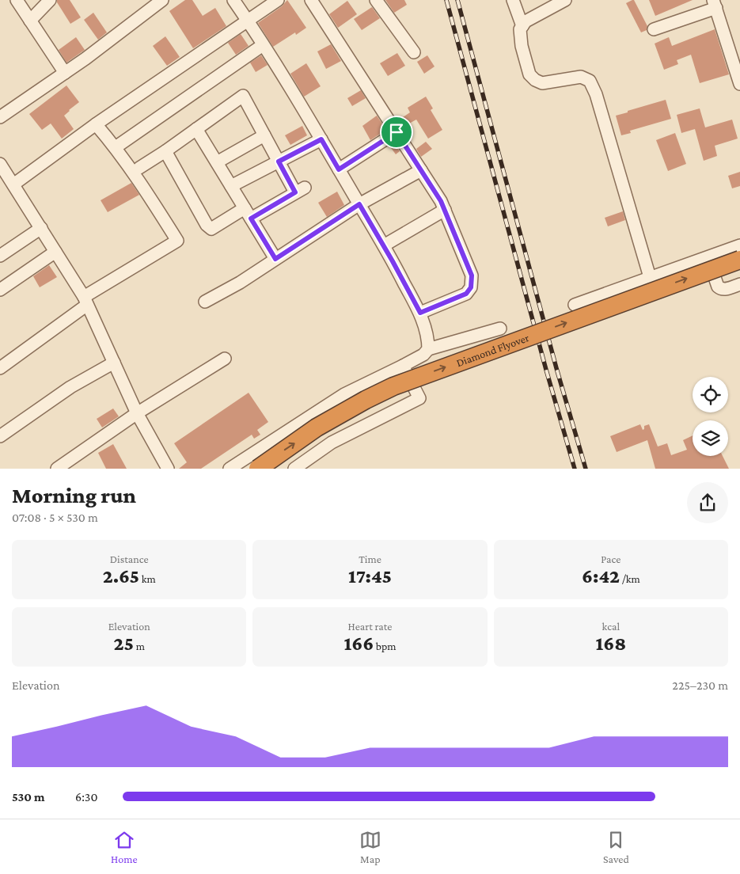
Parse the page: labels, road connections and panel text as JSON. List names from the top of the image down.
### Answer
{
  "streets": {
    "highway": ["Diamond Flyover"]
  },
  "page": {
    "heading": ["Morning run", "07:08 · 5 × 530 m"],
    "stats": [
      ["Distance", "2.65 km"],
      ["Time", "17:45"],
      ["Pace", "6:42 /km"],
      ["Elevation", "25 m"],
      ["Heart rate", "166 bpm"],
      ["kcal", "168"]
    ],
    "chart": ["Elevation", "225–230 m"],
    "list": [
      {
        "name": "530 m",
        "note": "6:30"
      }
    ],
    "tabs": ["Home", "Map", "Saved"]
  }
}
